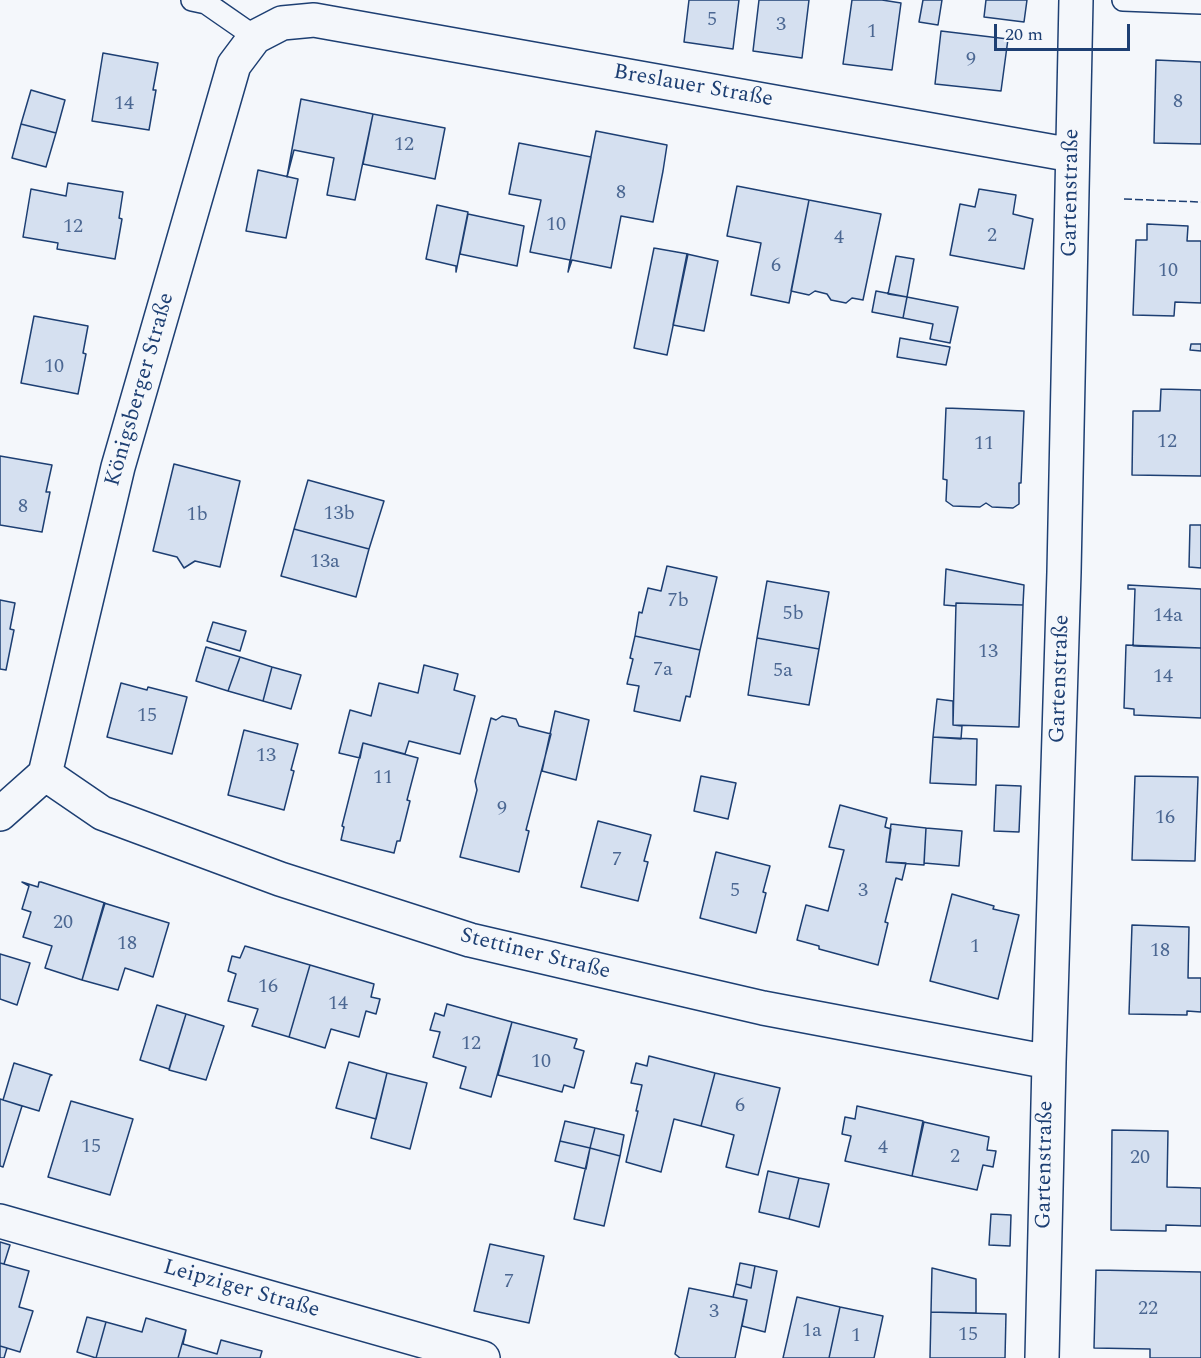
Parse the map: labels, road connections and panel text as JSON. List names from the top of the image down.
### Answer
{
  "streets": {
    "street": [
      "Breslauer Straße",
      "Gartenstraße",
      "Königsberger Straße",
      "Stettiner Straße",
      "Leipziger Straße"
    ]
  },
  "crossings": [
    ["Breslauer Straße", "Gartenstraße"],
    ["Breslauer Straße", "Königsberger Straße"],
    ["Gartenstraße", "Stettiner Straße"],
    ["Königsberger Straße", "Stettiner Straße"]
  ],
  "house_numbers": [
    "5",
    "3",
    "1",
    "9",
    "8",
    "14",
    "12",
    "8",
    "10",
    "12",
    "2",
    "4",
    "6",
    "10",
    "10",
    "12",
    "11",
    "8",
    "13b",
    "1b",
    "13a",
    "7b",
    "5b",
    "14a",
    "13",
    "7a",
    "5a",
    "14",
    "15",
    "13",
    "11",
    "9",
    "16",
    "7",
    "5",
    "3",
    "20",
    "18",
    "1",
    "18",
    "16",
    "14",
    "12",
    "10",
    "6",
    "15",
    "4",
    "2",
    "20",
    "7",
    "22",
    "3",
    "1a",
    "15",
    "1"
  ],
  "scale_bar": "20 m"
}
